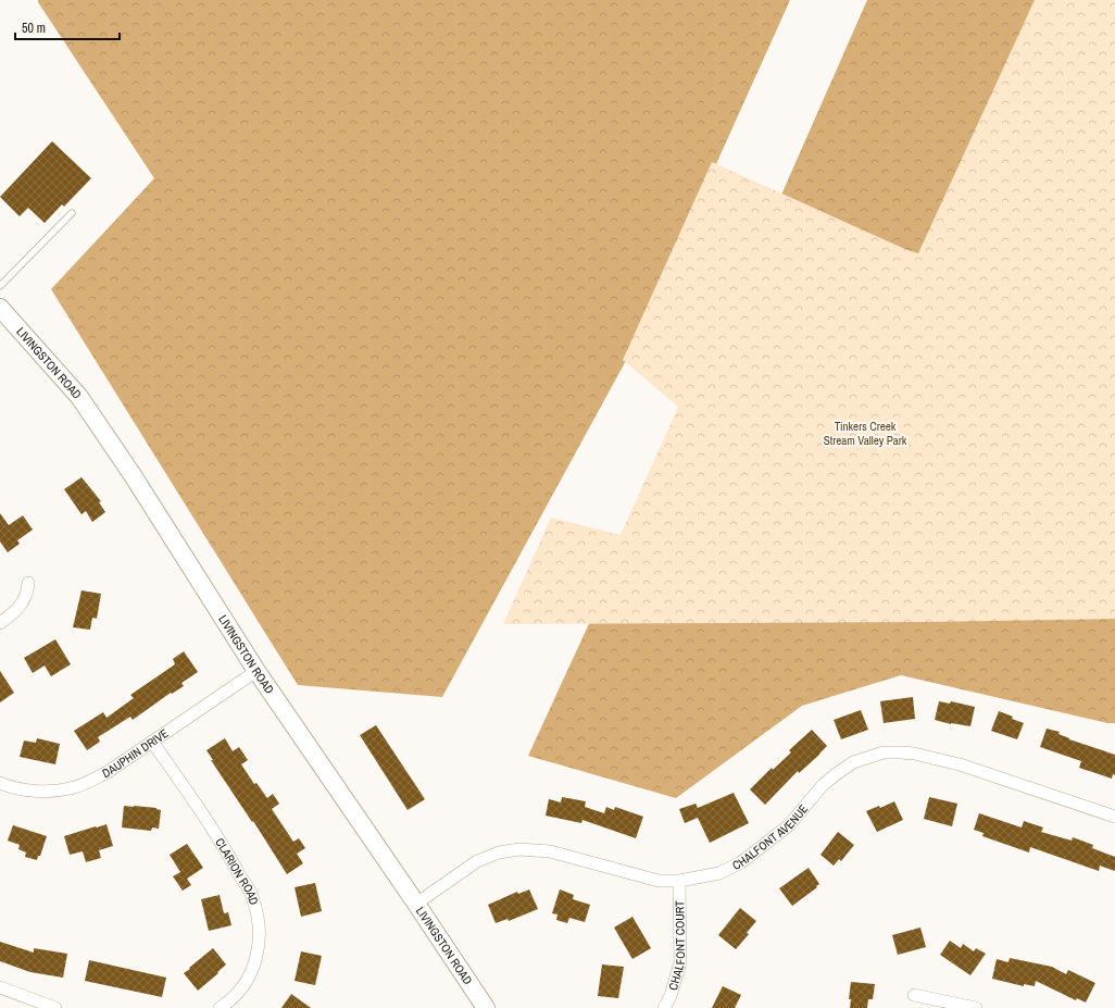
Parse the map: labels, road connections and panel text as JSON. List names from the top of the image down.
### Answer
{
  "streets": {
    "main road": ["LIVINGSTON ROAD"],
    "street": [
      "DAUPHIN DRIVE",
      "CHALFONT AVENUE",
      "CLARION ROAD",
      "CHALFONT COURT"
    ]
  },
  "crossings": [
    ["LIVINGSTON ROAD", "DAUPHIN DRIVE"],
    ["LIVINGSTON ROAD", "CHALFONT AVENUE"],
    ["DAUPHIN DRIVE", "CLARION ROAD"],
    ["CHALFONT AVENUE", "CHALFONT COURT"]
  ],
  "parks": ["Tinkers Creek Stream Valley Park"],
  "scale_bar": "50 m"
}
